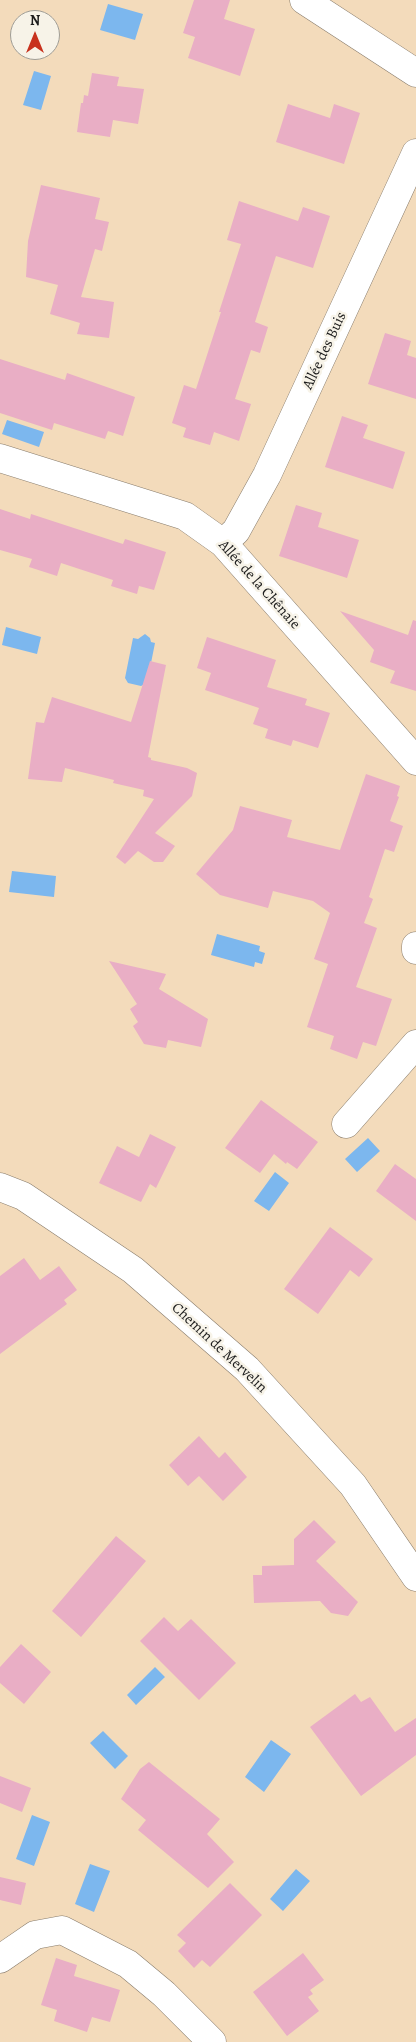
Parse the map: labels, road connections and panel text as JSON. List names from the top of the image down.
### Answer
{
  "streets": {
    "street": ["Allée des Buis", "Allée de la Chênaie", "Chemin de Mervelin"]
  },
  "crossings": [
    ["Allée des Buis", "Allée de la Chênaie"]
  ],
  "north": "top"
}
